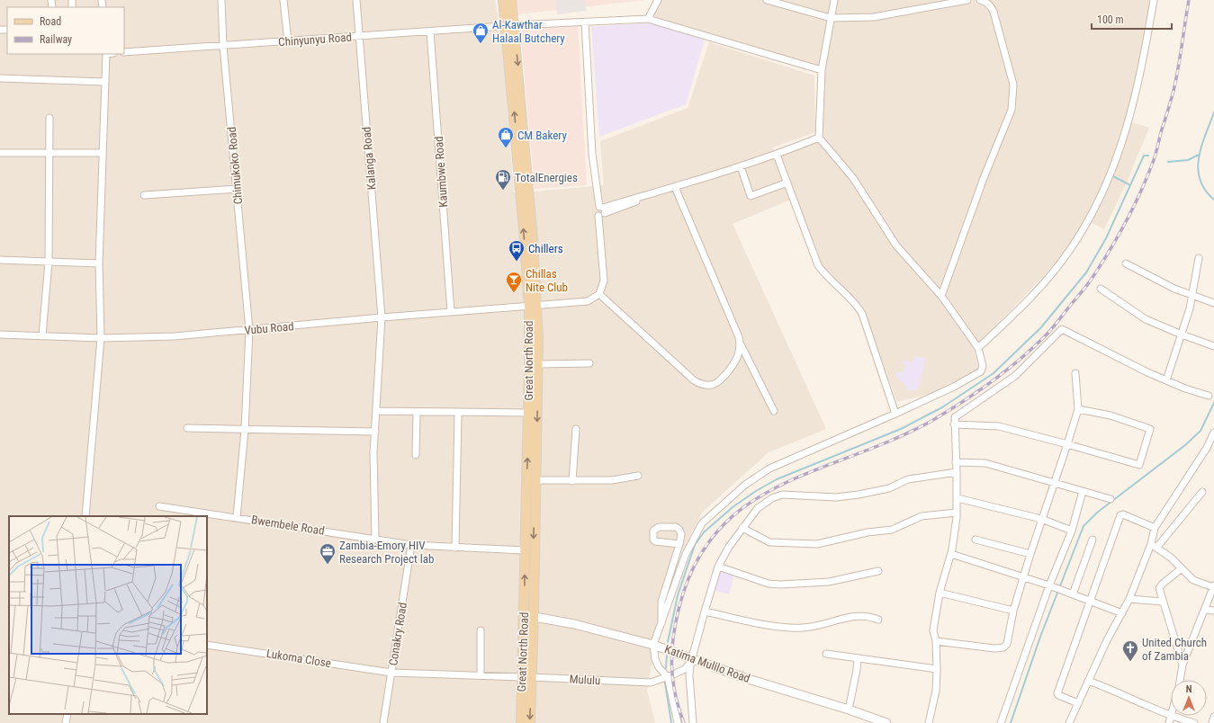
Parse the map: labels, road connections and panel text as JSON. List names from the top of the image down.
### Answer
{
  "streets": {
    "main road": ["Great North Road", "Katima Mulilo Road"],
    "street": [
      "Chinyunyu Road",
      "Kalanga Road",
      "Chimukoko Road",
      "Kaumbwe Road",
      "Vubu Road",
      "Bwembele Road",
      "Conakry Road",
      "Lukoma Close",
      "Mululu"
    ]
  },
  "crossings": [
    ["Chinyunyu Road", "Kalanga Road"],
    ["Chinyunyu Road", "Chimukoko Road"],
    ["Chinyunyu Road", "Kaumbwe Road"],
    ["Chinyunyu Road", "Great North Road"],
    ["Kalanga Road", "Vubu Road"],
    ["Kalanga Road", "Bwembele Road"],
    ["Chimukoko Road", "Vubu Road"],
    ["Chimukoko Road", "Bwembele Road"],
    ["Kaumbwe Road", "Vubu Road"],
    ["Vubu Road", "Great North Road"],
    ["Great North Road", "Bwembele Road"],
    ["Great North Road", "Katima Mulilo Road"],
    ["Great North Road", "Mululu"],
    ["Bwembele Road", "Conakry Road"],
    ["Conakry Road", "Lukoma Close"],
    ["Lukoma Close", "Mululu"],
    ["Katima Mulilo Road", "Mululu"]
  ],
  "places": {
    "shop": ["Al-Kawthar Halaal Butchery", "CM Bakery"],
    "fuel station": ["TotalEnergies"],
    "bus stop": ["Chillers"],
    "bar": ["Chillas Nite Club"],
    "office": ["Zambia-Emory HIV Research Project lab"],
    "church": ["United Church of Zambia"]
  },
  "legend": ["Road", "Railway"],
  "scale_bar": "100 m",
  "north": "top"
}
